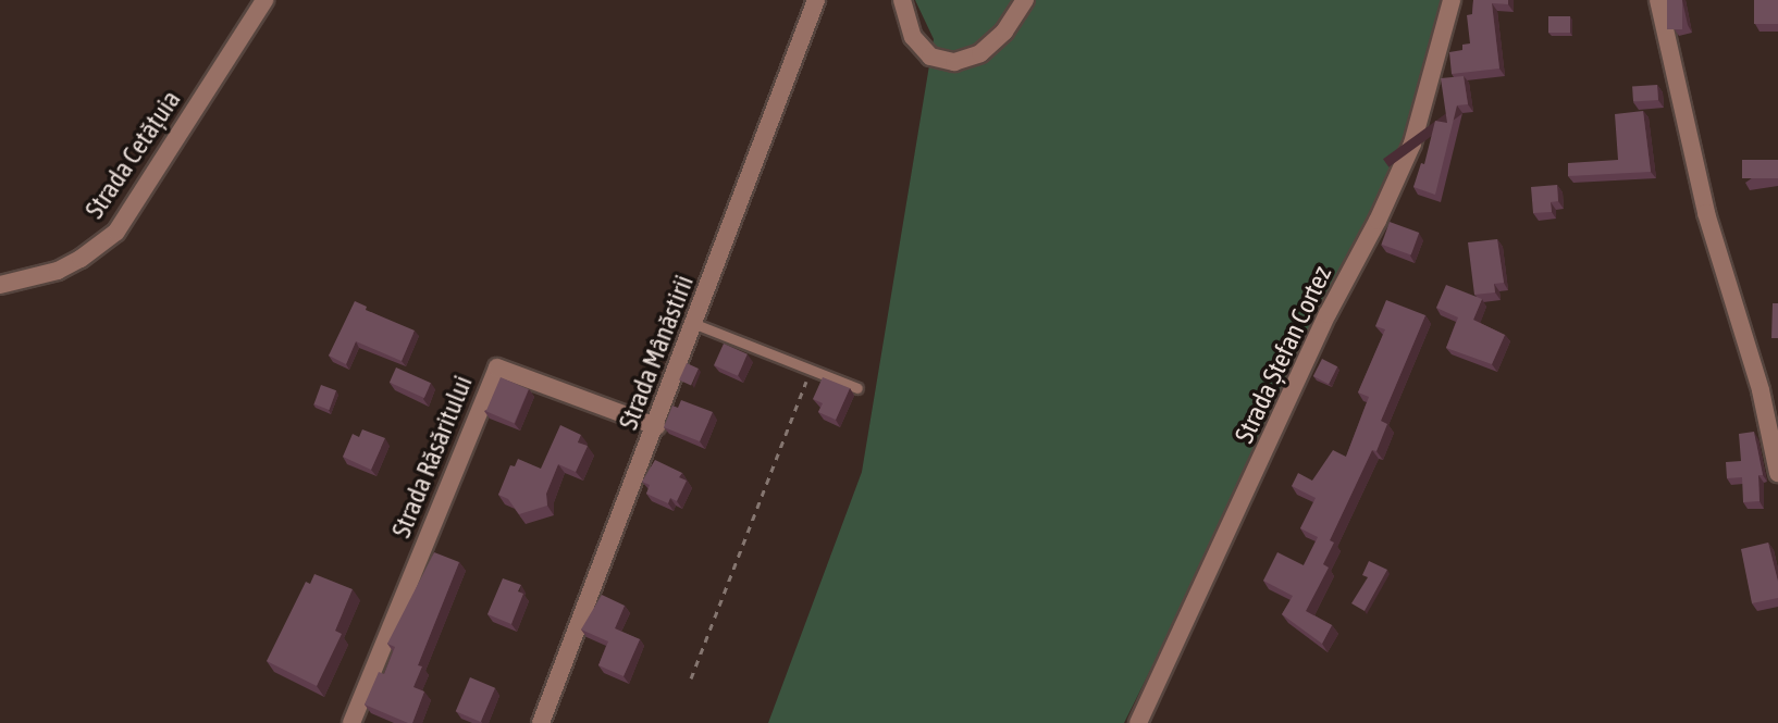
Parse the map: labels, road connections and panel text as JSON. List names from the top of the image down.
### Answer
{
  "streets": {
    "street": [
      "Strada Cetățuia",
      "Strada Mânăstirii",
      "Strada Ștefan Cortez",
      "Strada Răsăritului"
    ]
  },
  "crossings": [
    ["Strada Mânăstirii", "Strada Răsăritului"]
  ]
}
